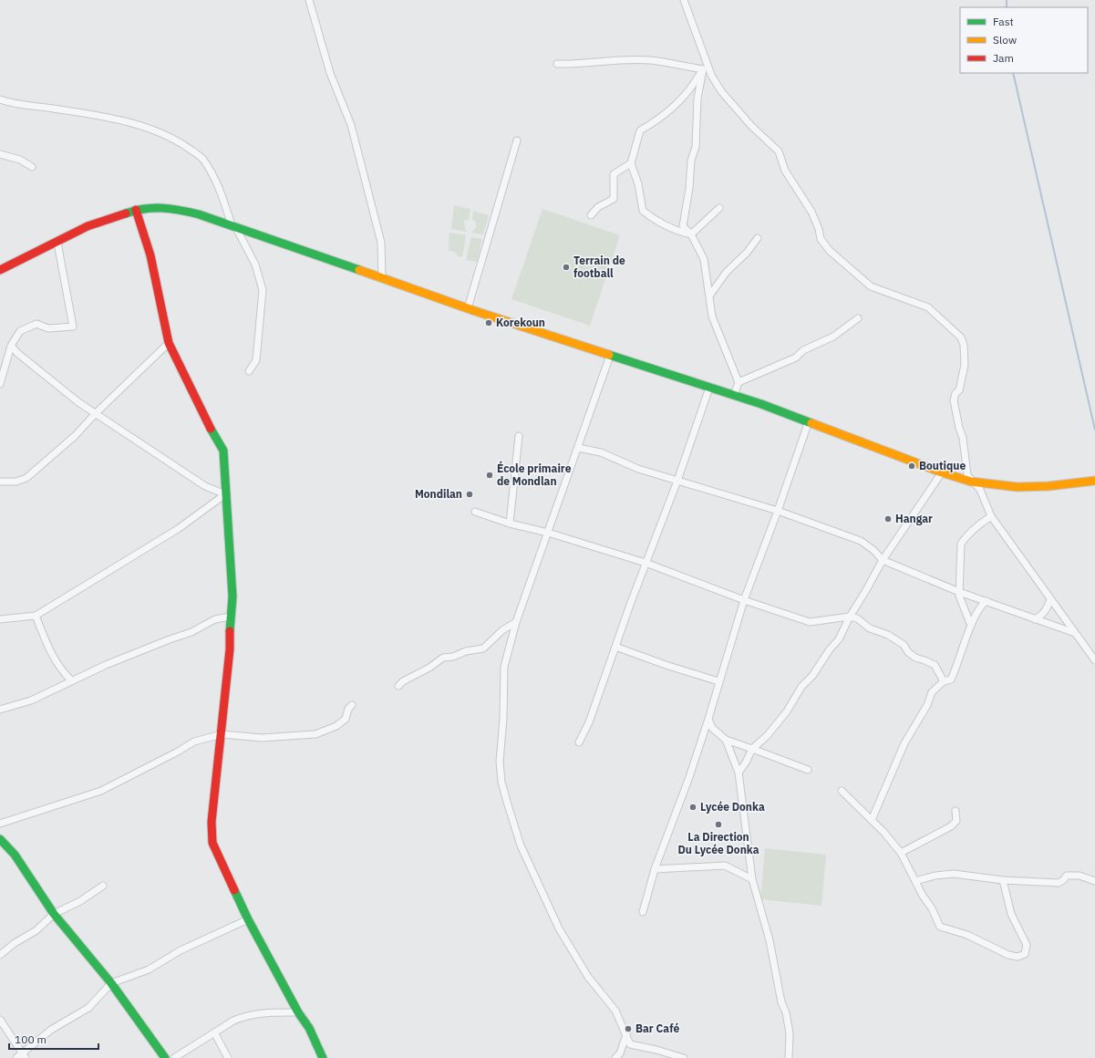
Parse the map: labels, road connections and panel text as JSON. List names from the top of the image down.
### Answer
{
  "places": [
    "Terrain de football",
    "Korekoun",
    "Boutique",
    "École primaire de Mondlan",
    "Mondilan",
    "Hangar",
    "Lycée Donka",
    "La Direction Du Lycée Donka",
    "Bar Café"
  ],
  "legend": ["Fast", "Slow", "Jam"],
  "scale_bar": "100 m"
}
